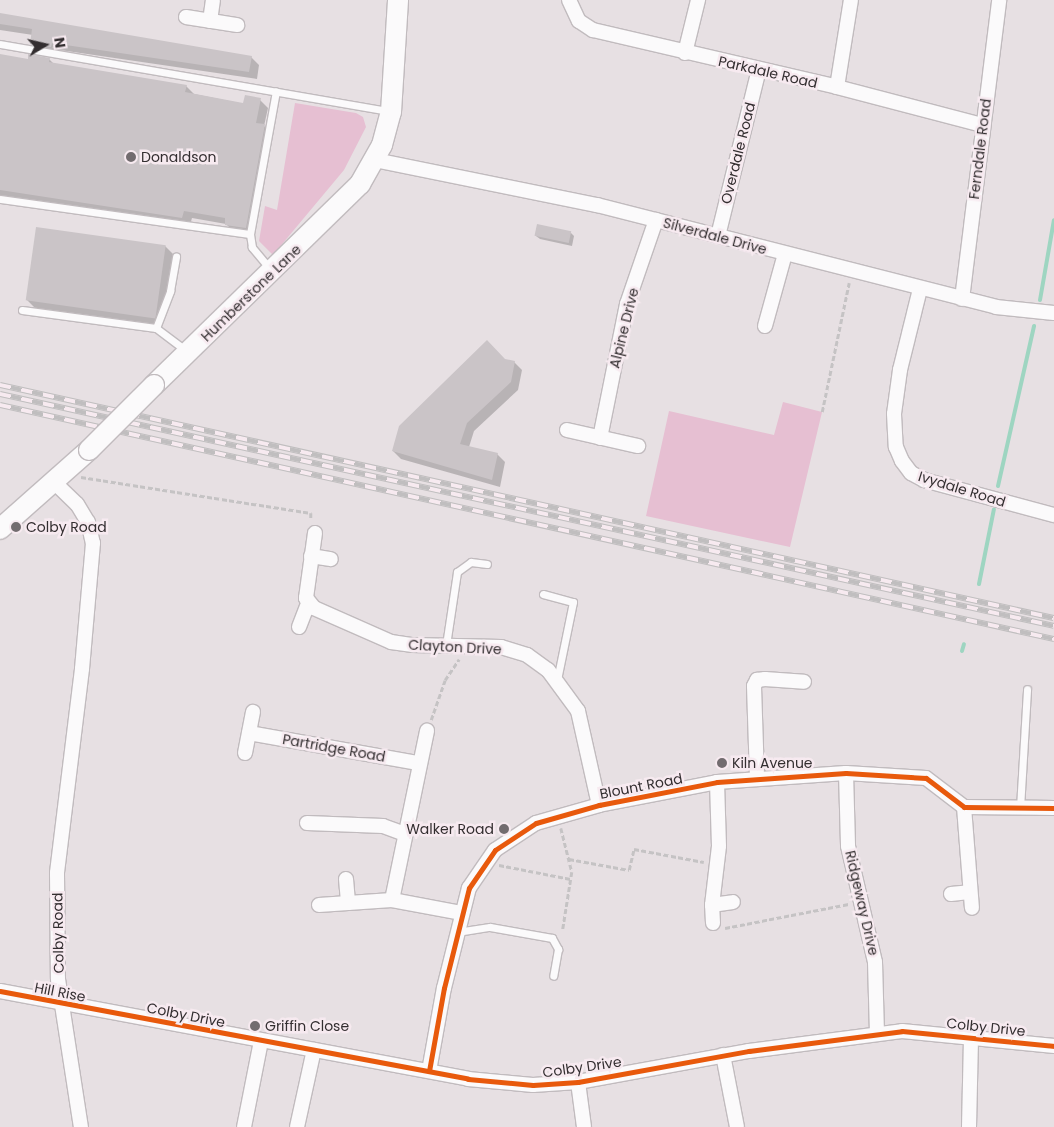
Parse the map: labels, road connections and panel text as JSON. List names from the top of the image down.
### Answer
{
  "streets": {
    "street": [
      "Parkdale Road",
      "Ferndale Road",
      "Overdale Road",
      "Silverdale Drive",
      "Humberstone Lane",
      "Alpine Drive",
      "Ivydale Road",
      "Clayton Drive",
      "Partridge Road",
      "Blount Road",
      "Ridgeway Drive",
      "Colby Road",
      "Hill Rise",
      "Colby Drive"
    ]
  },
  "crossings": [
    ["Parkdale Road", "Ferndale Road"],
    ["Parkdale Road", "Overdale Road"],
    ["Ferndale Road", "Silverdale Drive"],
    ["Overdale Road", "Silverdale Drive"],
    ["Silverdale Drive", "Humberstone Lane"],
    ["Silverdale Drive", "Alpine Drive"],
    ["Silverdale Drive", "Ivydale Road"],
    ["Humberstone Lane", "Colby Road"],
    ["Clayton Drive", "Blount Road"],
    ["Blount Road", "Ridgeway Drive"],
    ["Blount Road", "Colby Drive"],
    ["Ridgeway Drive", "Colby Drive"],
    ["Colby Road", "Hill Rise"],
    ["Hill Rise", "Colby Drive"]
  ],
  "places": [
    "Donaldson",
    "Colby Road",
    "Kiln Avenue",
    "Walker Road",
    "Griffin Close"
  ],
  "north": "right"
}
